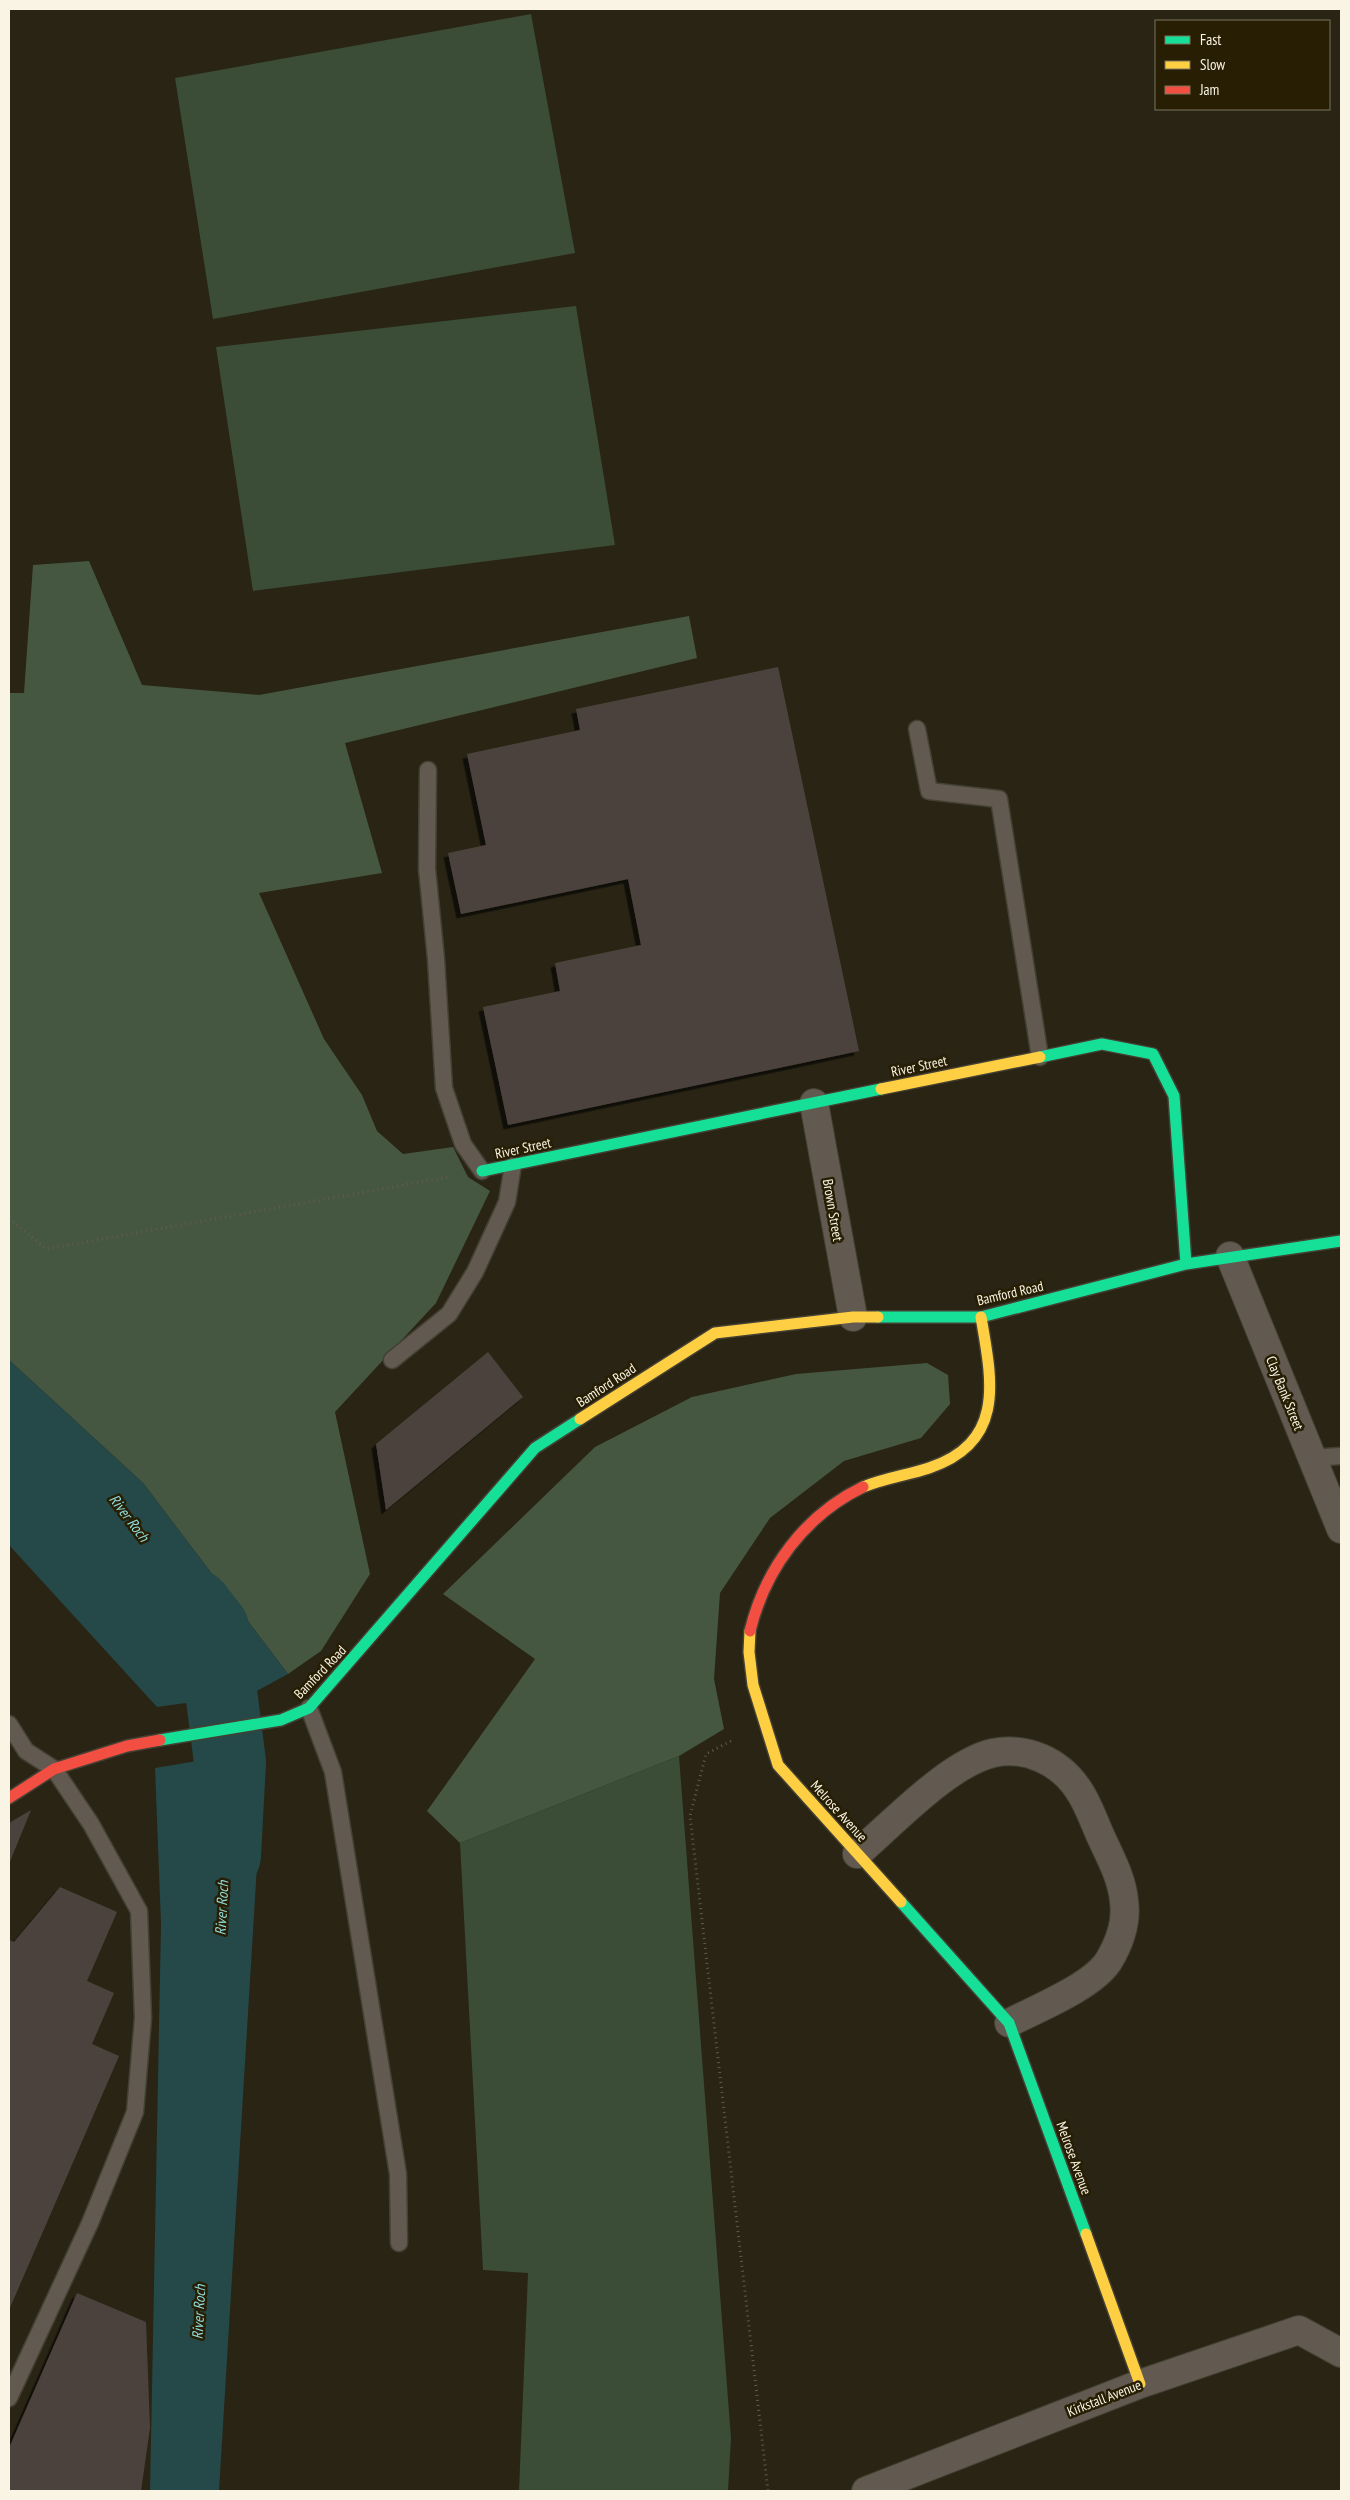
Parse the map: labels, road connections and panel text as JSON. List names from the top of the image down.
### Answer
{
  "streets": {
    "street": [
      "River Street",
      "Brown Street",
      "Bamford Road",
      "Clay Bank Street",
      "Melrose Avenue",
      "Kirkstall Avenue"
    ]
  },
  "crossings": [
    ["River Street", "Brown Street"],
    ["River Street", "Bamford Road"],
    ["Brown Street", "Bamford Road"],
    ["Bamford Road", "Clay Bank Street"],
    ["Bamford Road", "Melrose Avenue"],
    ["Melrose Avenue", "Kirkstall Avenue"]
  ],
  "water": ["River Roch"],
  "legend": ["Fast", "Slow", "Jam"]
}
